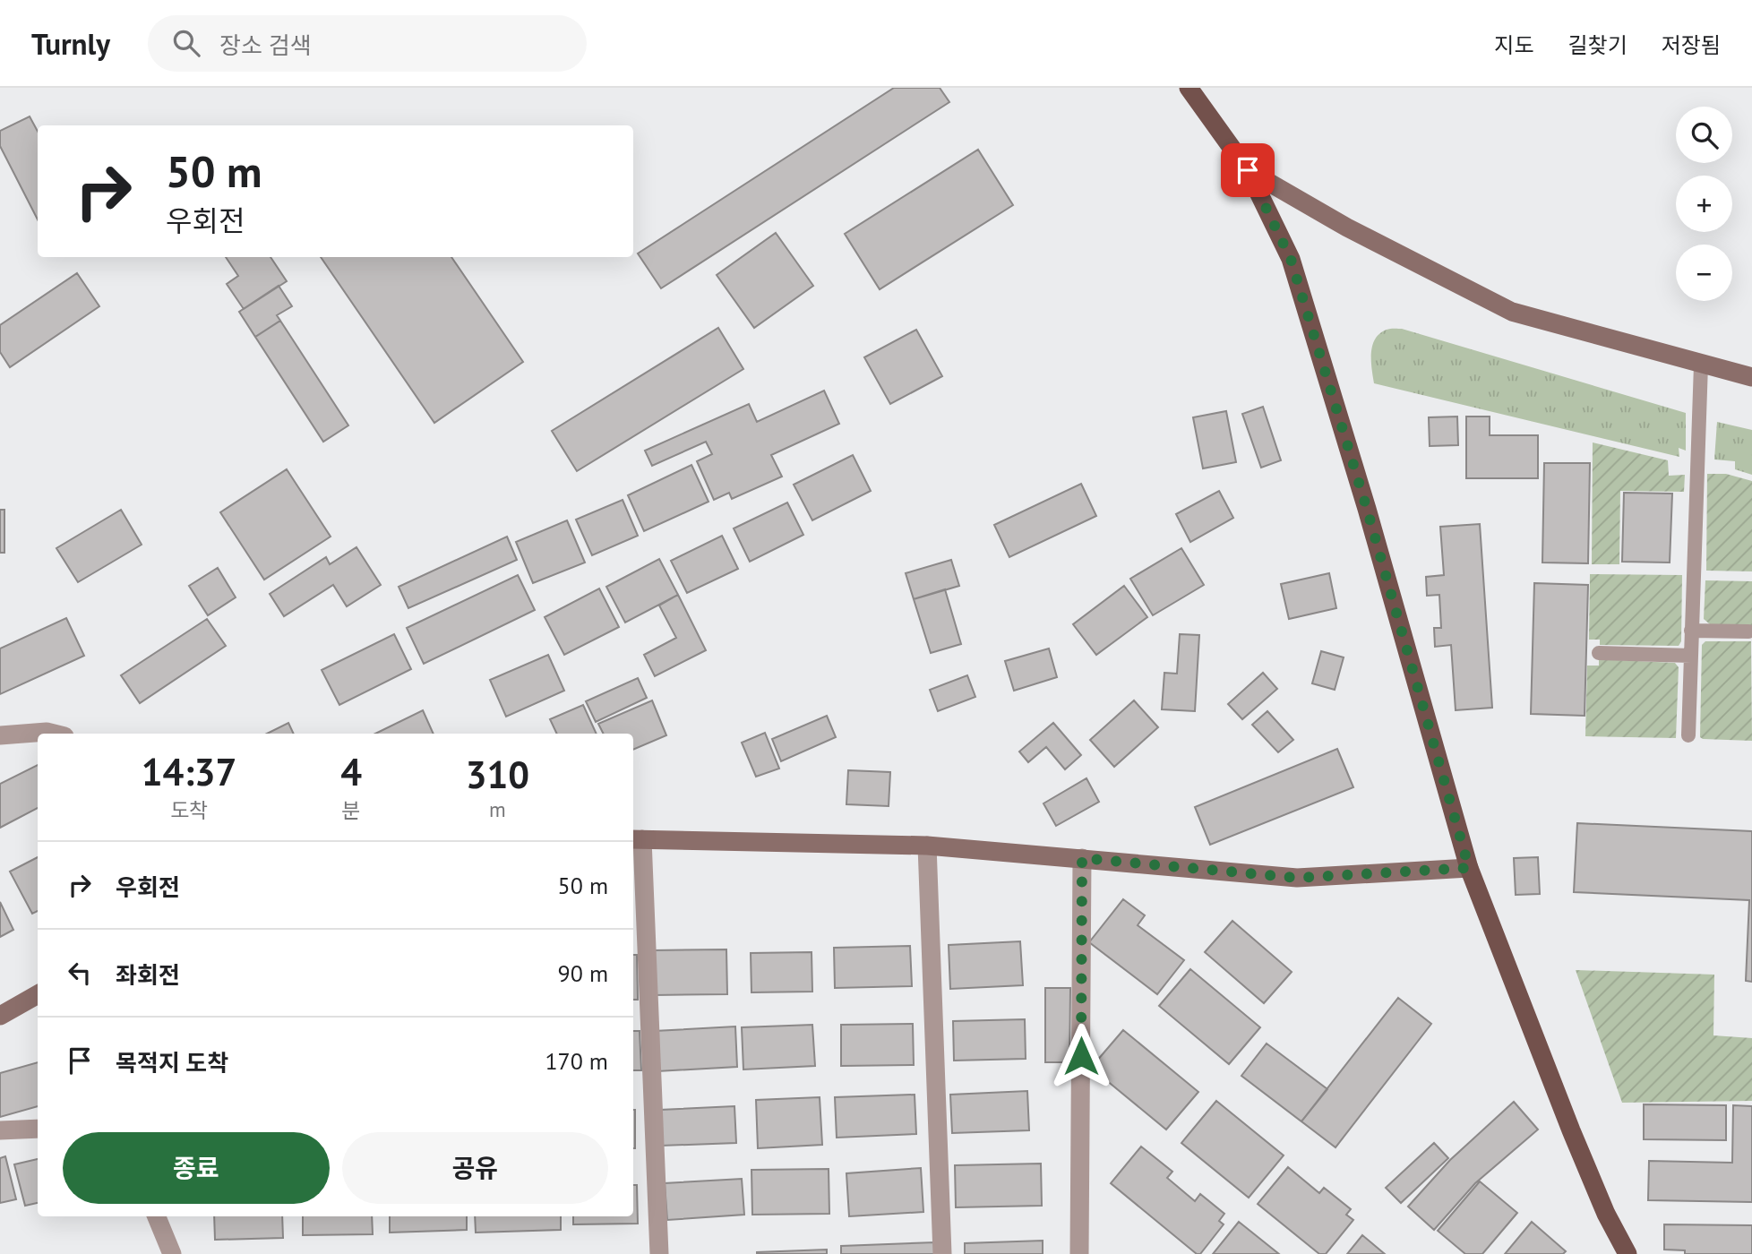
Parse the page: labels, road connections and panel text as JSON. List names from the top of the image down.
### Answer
{
  "page": {
    "header": "Turnly",
    "search": "장소 검색",
    "nav": ["지도", "길찾기", "저장됨"],
    "map_buttons": ["+", "−"],
    "turn": ["50 m", "우회전"],
    "eta": [
      "14:37",
      "도착",
      "4",
      "분",
      "310",
      "m"
    ],
    "list": [
      {
        "name": "우회전",
        "value": "50 m"
      },
      {
        "name": "좌회전",
        "value": "90 m"
      },
      {
        "name": "목적지 도착",
        "value": "170 m"
      }
    ],
    "buttons": ["종료", "공유"]
  }
}
